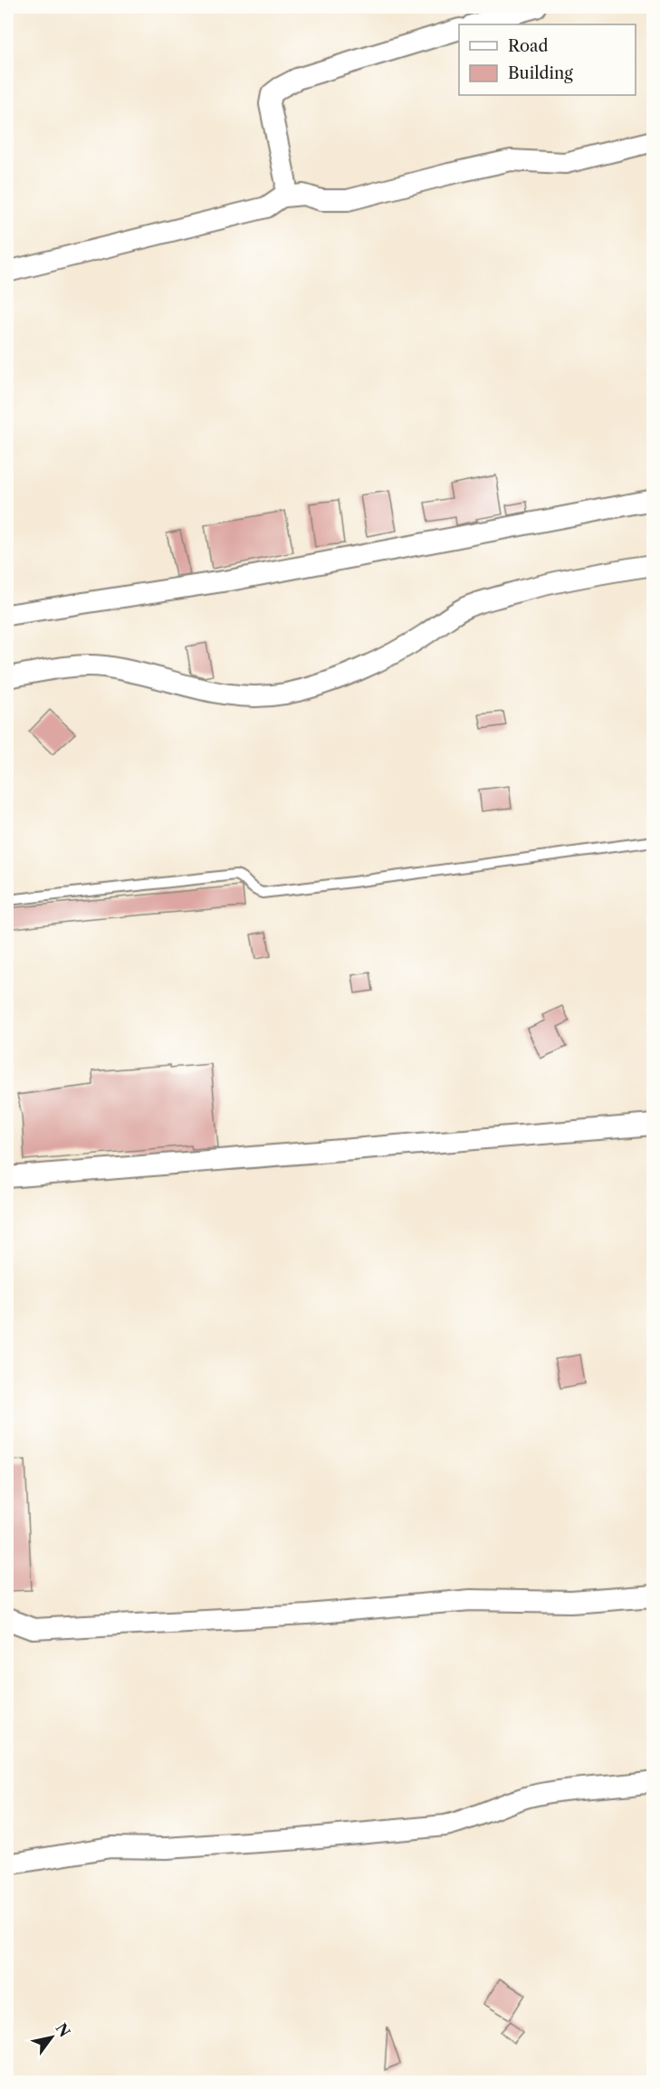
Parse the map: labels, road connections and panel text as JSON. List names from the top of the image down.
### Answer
{
  "legend": ["Road", "Building"],
  "north": "top right"
}
